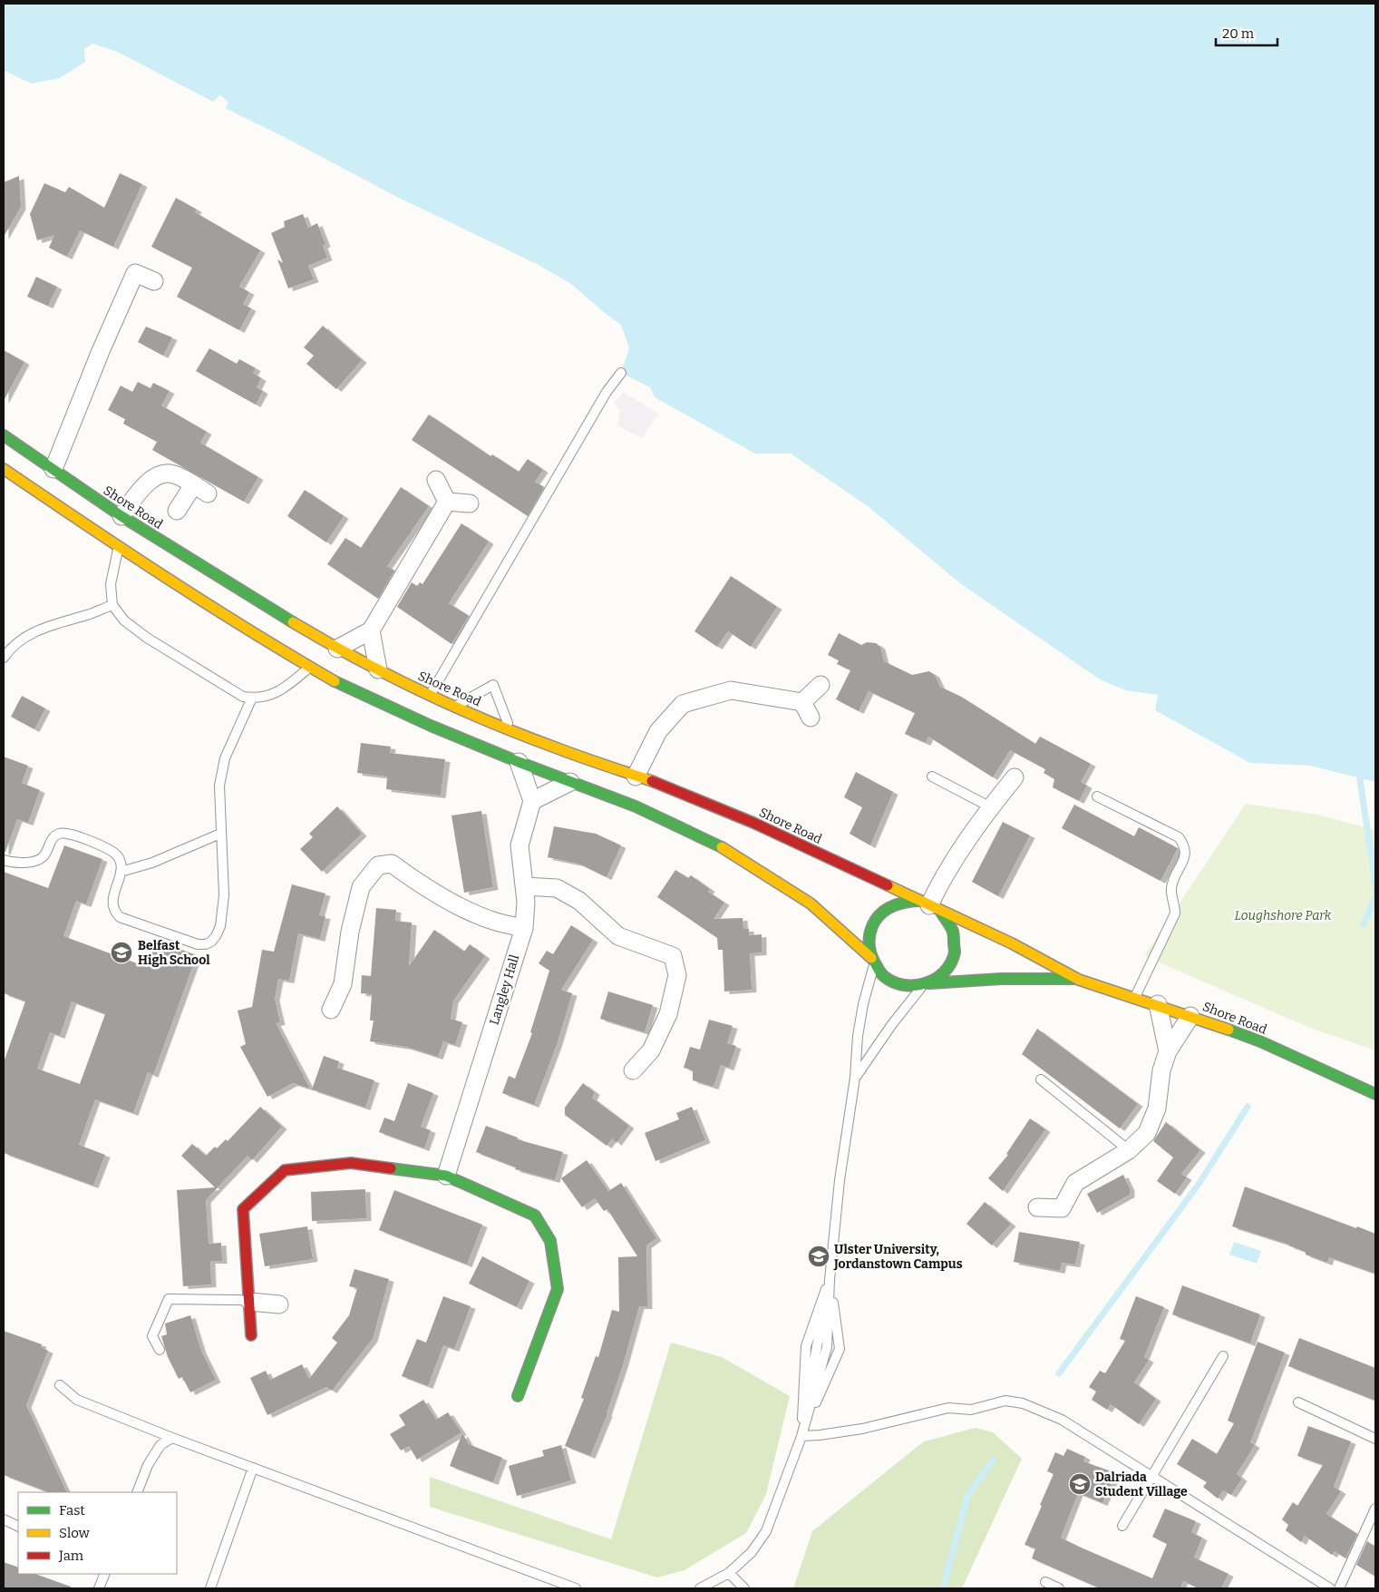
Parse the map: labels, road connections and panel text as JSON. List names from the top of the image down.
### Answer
{
  "streets": {
    "main road": ["Shore Road"],
    "street": ["Langley Hall"]
  },
  "parks": ["Loughshore Park"],
  "places": {
    "school or university": ["Belfast High School", "Ulster University, Jordanstown Campus", "Dalriada Student Village"]
  },
  "legend": ["Fast", "Slow", "Jam"],
  "scale_bar": "20 m"
}
